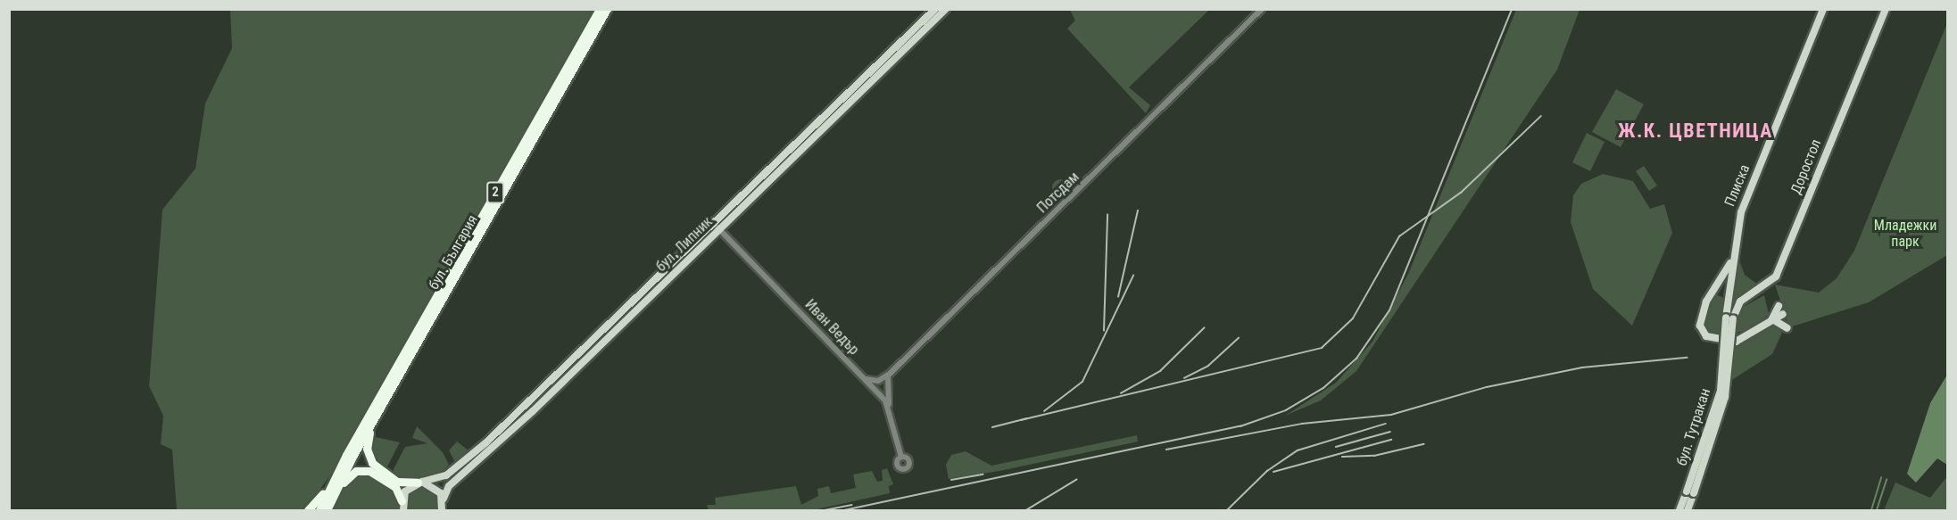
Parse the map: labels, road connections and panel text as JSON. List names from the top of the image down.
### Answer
{
  "streets": {
    "highway": ["2", "бул. България"],
    "main road": [
      "Доростол",
      "Плиска",
      "бул. Липник",
      "бул. Тутракан"
    ],
    "street": ["Потсдам", "Иван Ведър"]
  },
  "crossings": [
    ["Доростол", "Плиска"],
    ["Доростол", "бул. Тутракан"],
    ["Плиска", "бул. Тутракан"],
    ["бул. Липник", "Иван Ведър"]
  ],
  "districts": ["Ж.К. ЦВЕТНИЦА"],
  "parks": ["Младежки парк"]
}
